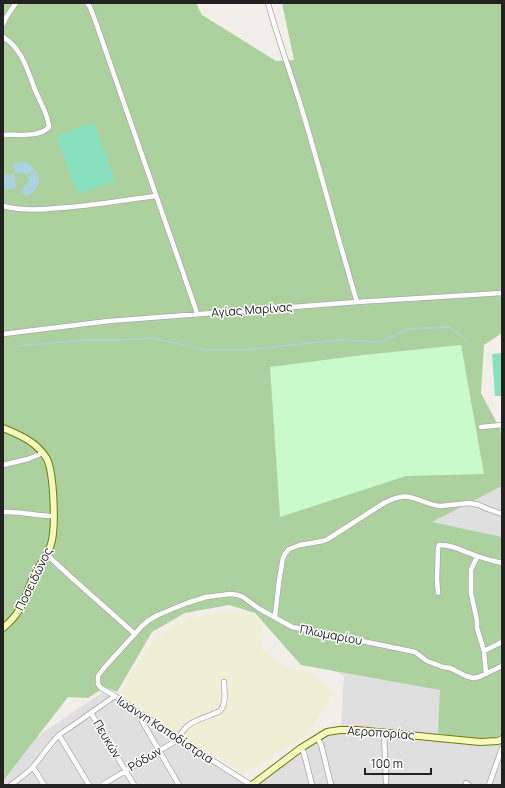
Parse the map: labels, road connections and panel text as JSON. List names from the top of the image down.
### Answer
{
  "streets": {
    "street": [
      "Αγίας Μαρίνας",
      "Ποσειδώνος",
      "Πλωμαρίου",
      "Ιωάννη Καποδίστρια",
      "Αεροπορίας",
      "Πευκών",
      "Ρόδων"
    ]
  },
  "crossings": [
    ["Πλωμαρίου", "Ιωάννη Καποδίστρια"],
    ["Ιωάννη Καποδίστρια", "Αεροπορίας"],
    ["Ιωάννη Καποδίστρια", "Πευκών"],
    ["Ιωάννη Καποδίστρια", "Ρόδων"],
    ["Πευκών", "Ρόδων"]
  ],
  "scale_bar": "100 m"
}
